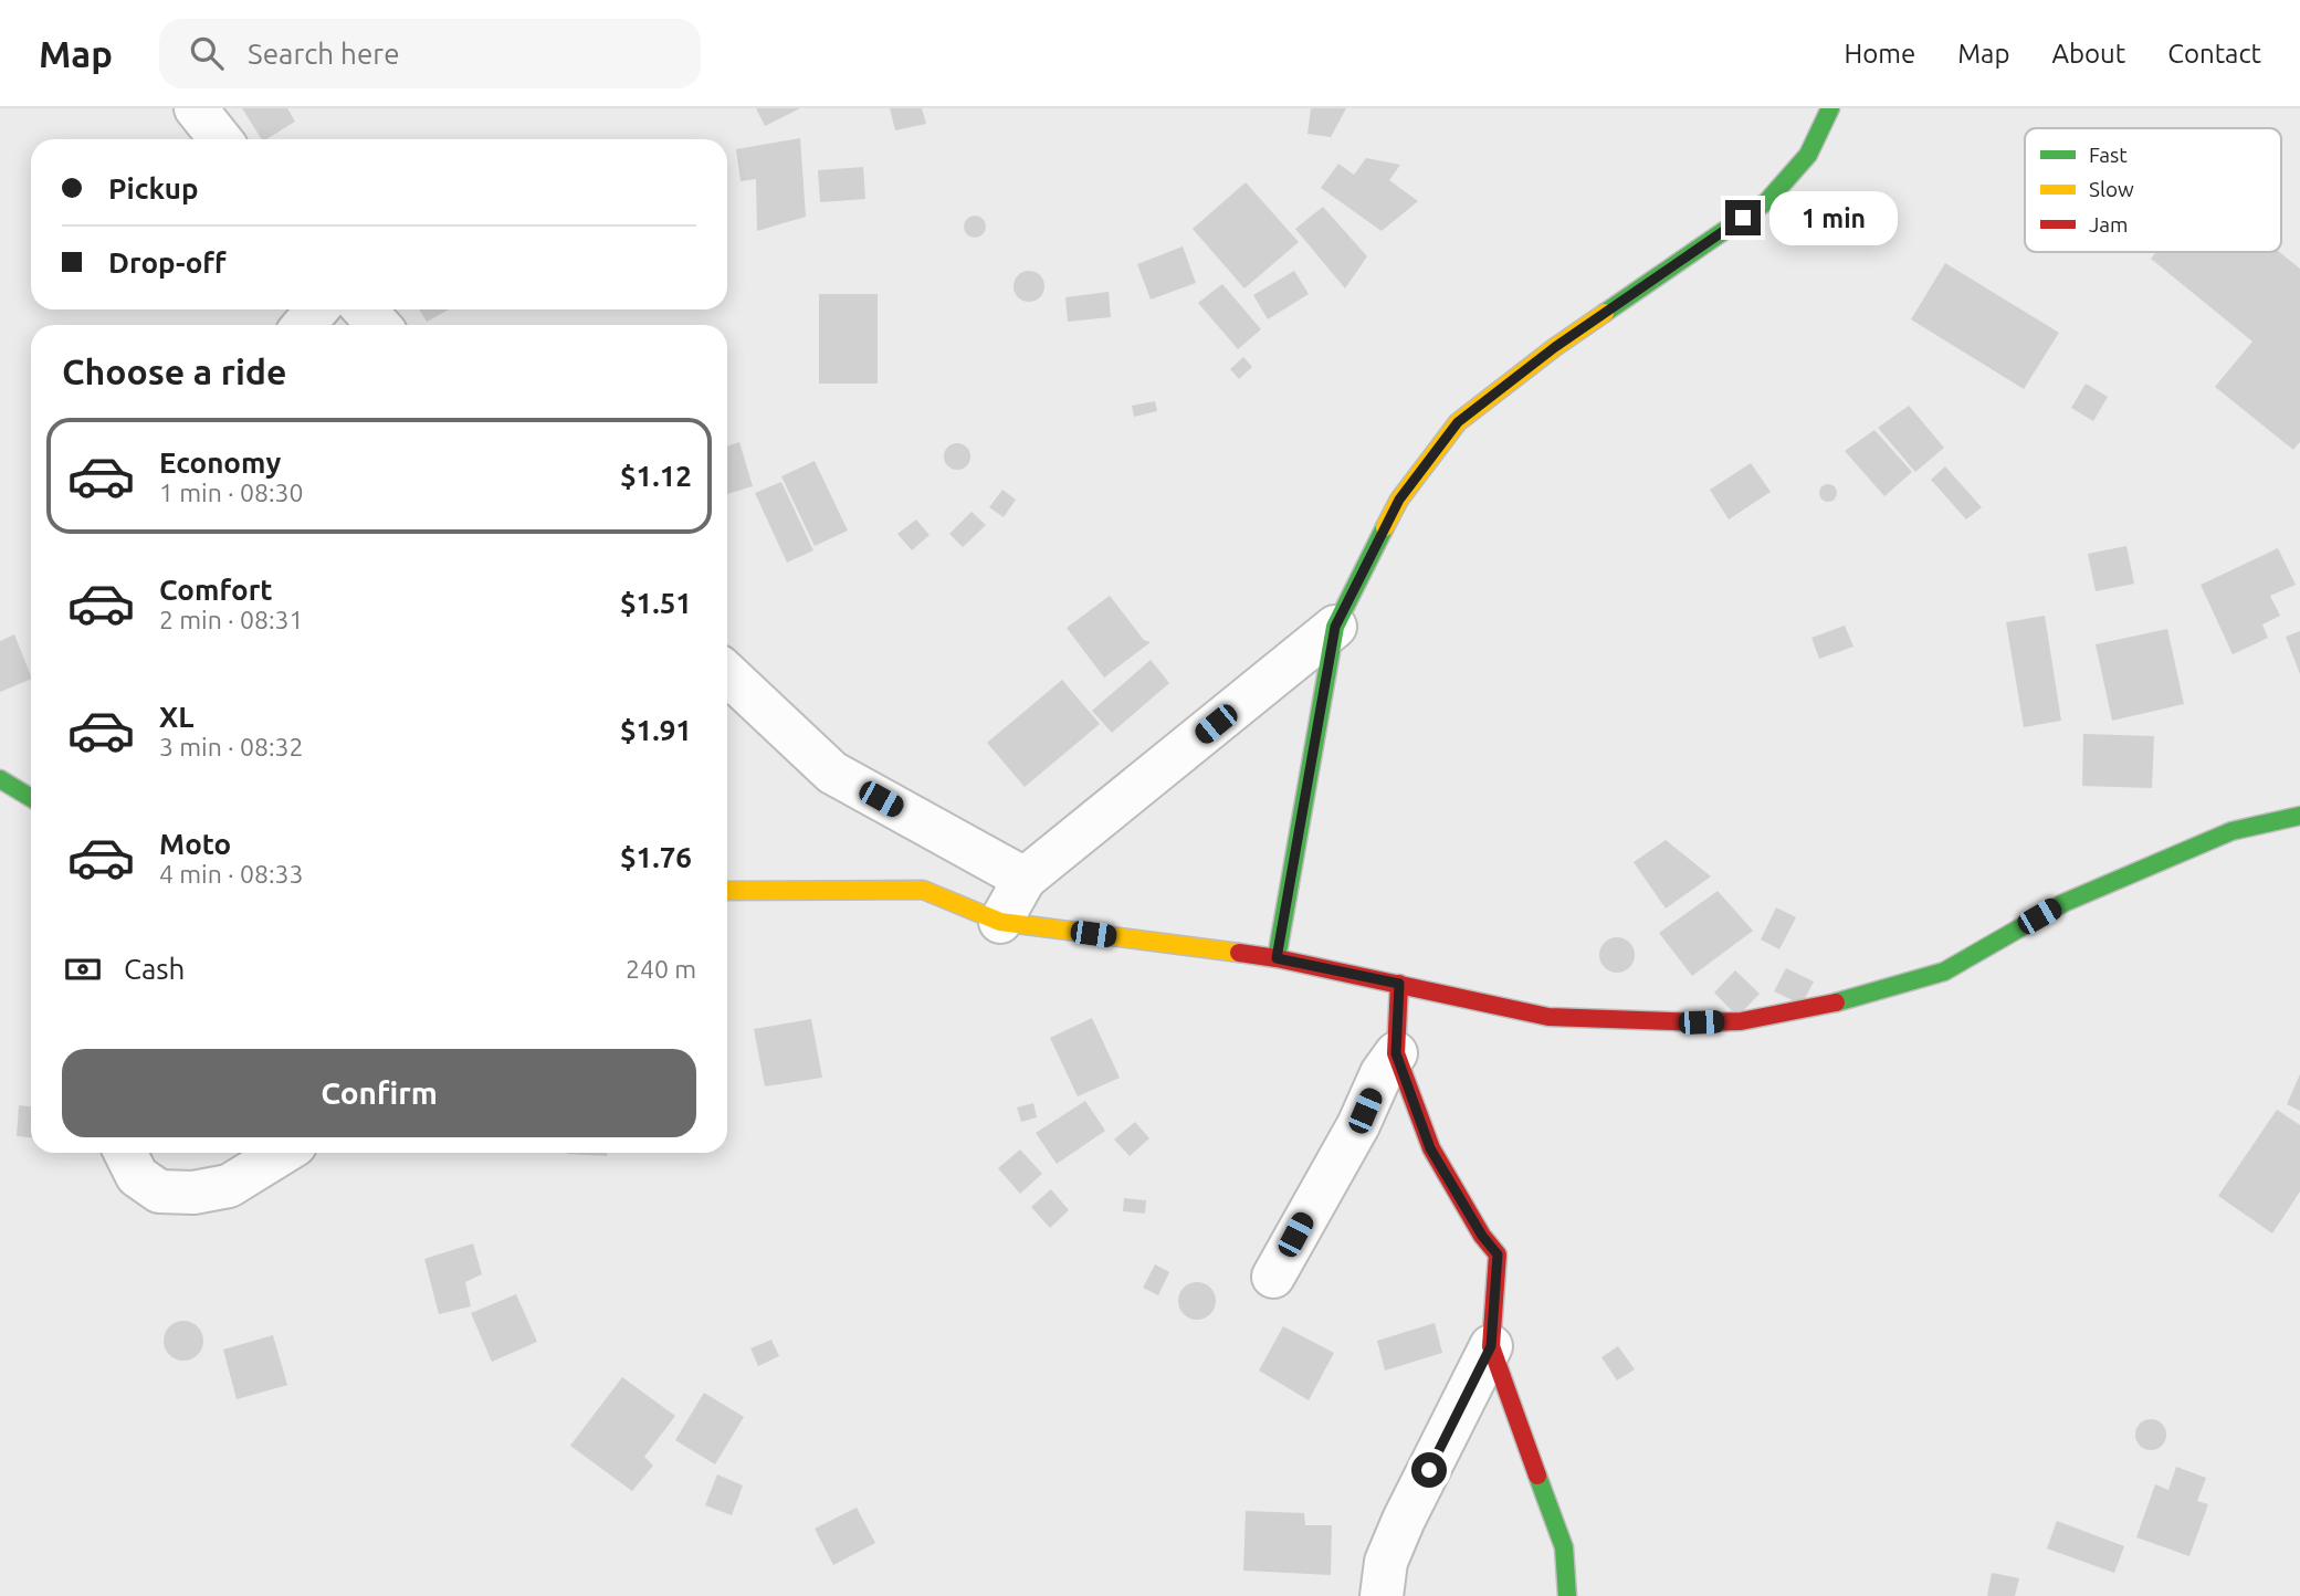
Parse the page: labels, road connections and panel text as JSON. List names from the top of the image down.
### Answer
{
  "legend": ["Fast", "Slow", "Jam"],
  "page": {
    "header": "Map",
    "search": "Search here",
    "nav": [
      "Home",
      "Map",
      "About",
      "Contact"
    ],
    "banner": ["Pickup", "Drop-off"],
    "bubble": "1 min",
    "heading": "Choose a ride",
    "list": [
      {
        "name": "Economy",
        "note": "1 min · 08:30",
        "value": "$1.12"
      },
      {
        "name": "Comfort",
        "note": "2 min · 08:31",
        "value": "$1.51"
      },
      {
        "name": "XL",
        "note": "3 min · 08:32",
        "value": "$1.91"
      },
      {
        "name": "Moto",
        "note": "4 min · 08:33",
        "value": "$1.76"
      }
    ],
    "pay": ["Cash", "240 m"],
    "buttons": "Confirm"
  }
}
